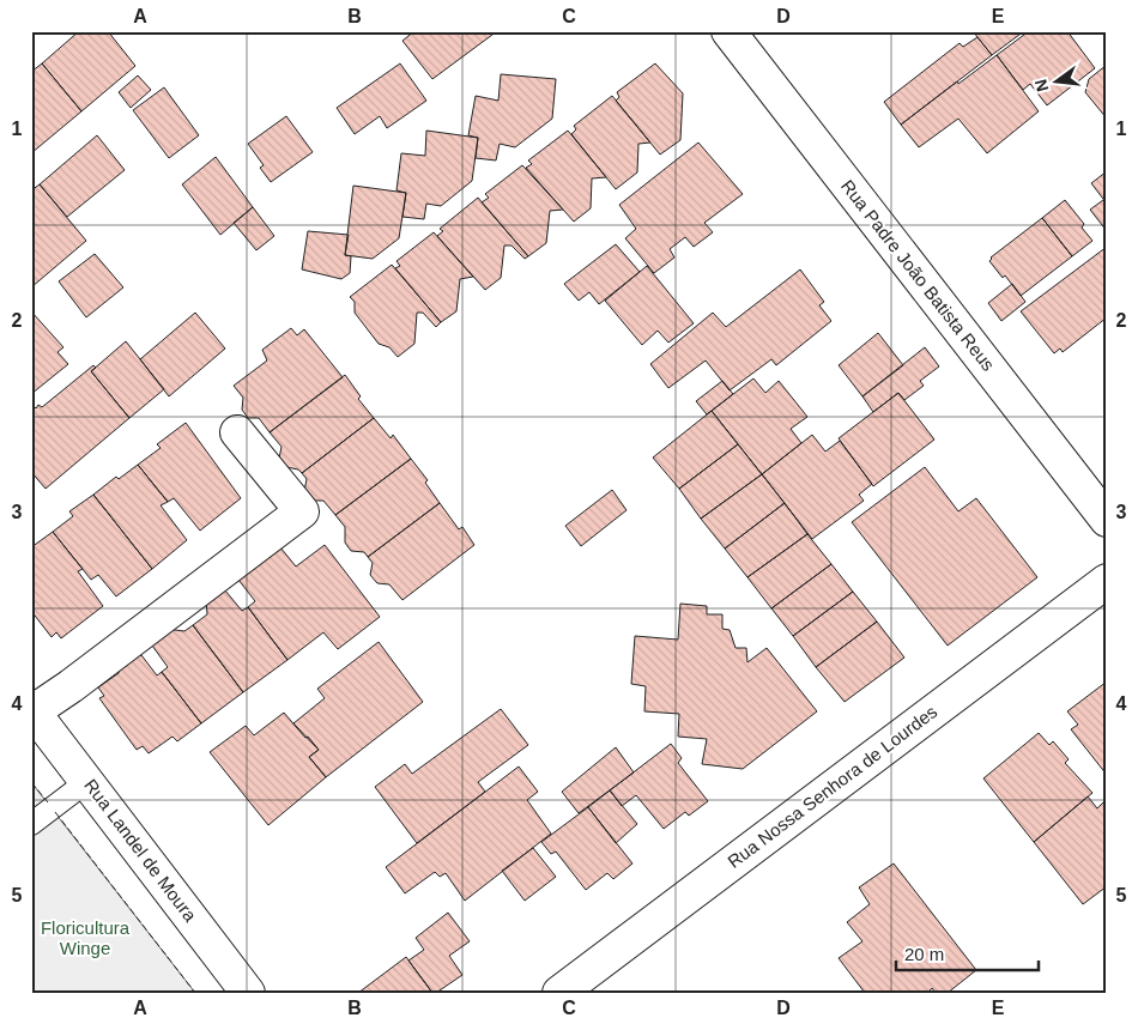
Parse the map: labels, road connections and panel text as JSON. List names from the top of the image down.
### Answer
{
  "streets": {
    "street": ["Rua Padre João Batista Reus", "Rua Nossa Senhora de Lourdes", "Rua Landel de Moura"]
  },
  "parks": ["Floricultura Winge"],
  "scale_bar": "20 m",
  "north": "left",
  "grid": {
    "columns": [
      "A",
      "B",
      "C",
      "D",
      "E"
    ],
    "rows": [
      "1",
      "2",
      "3",
      "4",
      "5"
    ]
  }
}
